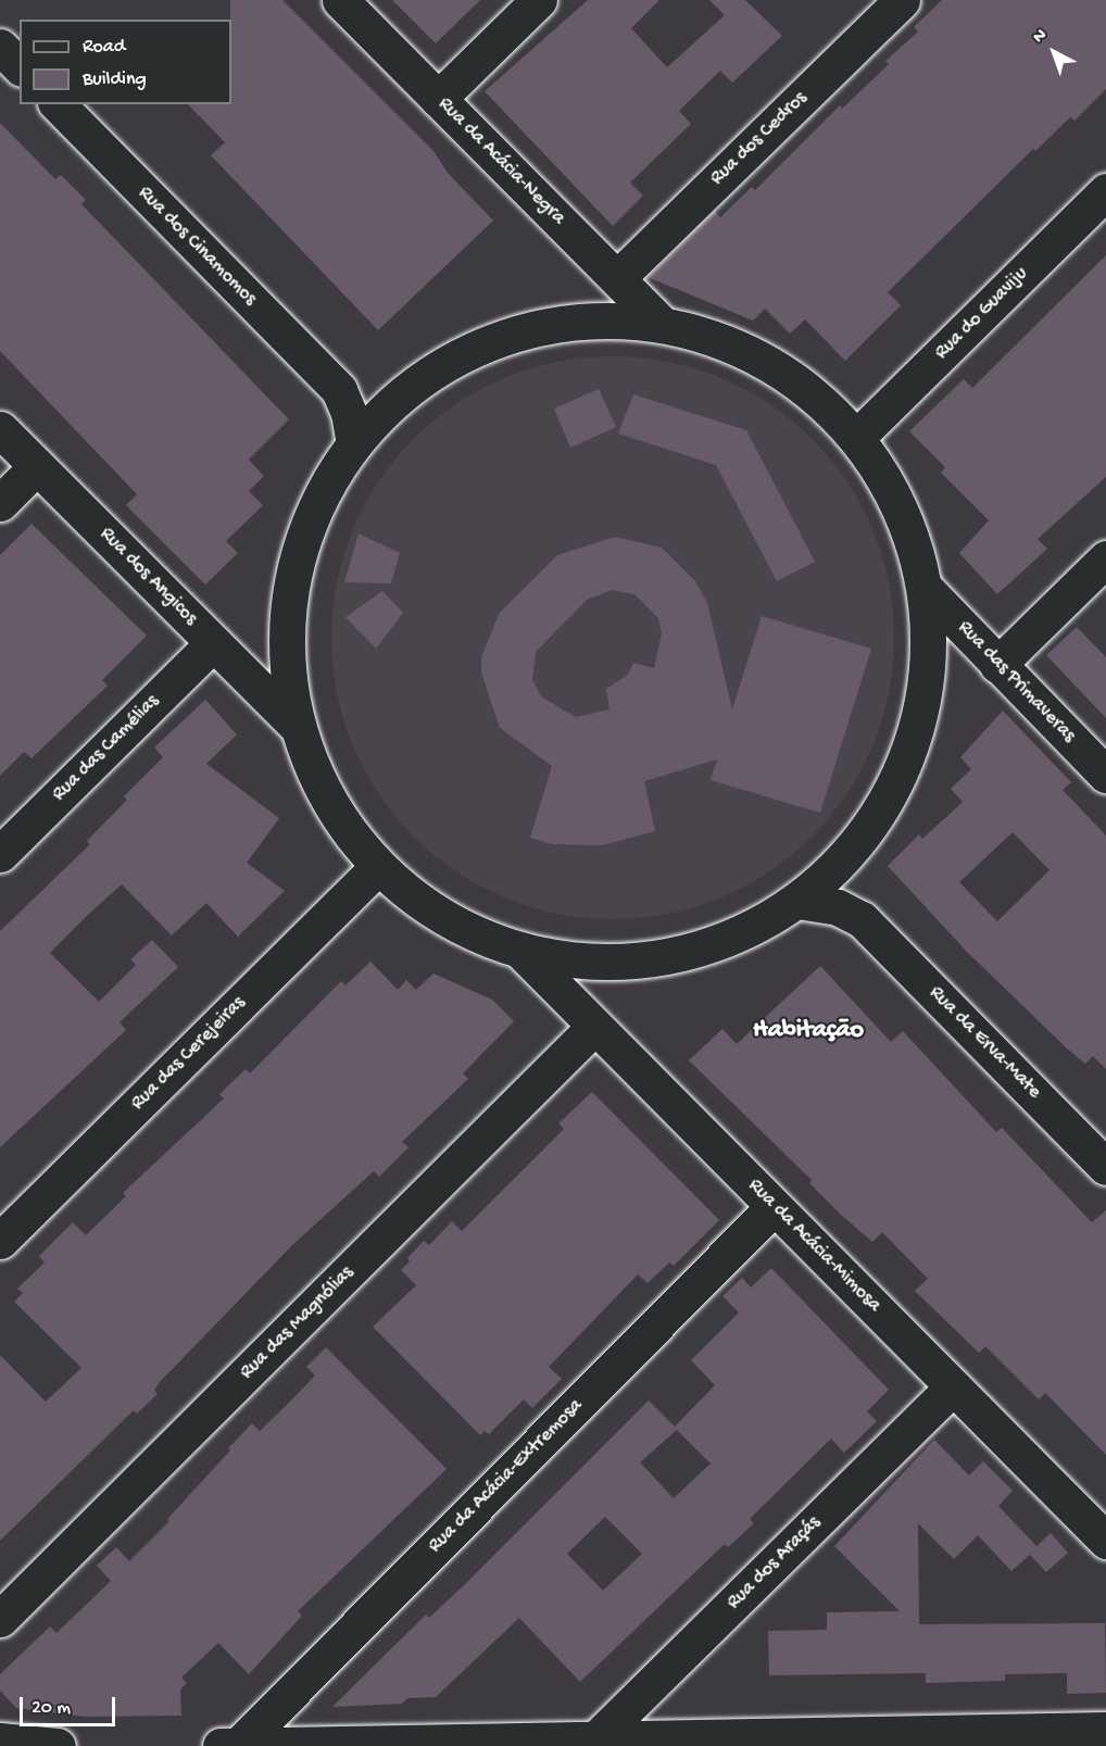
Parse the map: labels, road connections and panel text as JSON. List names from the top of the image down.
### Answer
{
  "streets": {
    "street": [
      "Rua dos Cedros",
      "Rua da Acácia-Negra",
      "Rua dos Cinamomos",
      "Rua do Guaviju",
      "Rua dos Angicos",
      "Rua das Primaveras",
      "Rua das Camélias",
      "Rua da Erva-Mate",
      "Rua das Cerejeiras",
      "Rua da Acácia-Mimosa",
      "Rua das Magnólias",
      "Rua da Acácia-Extremosa",
      "Rua dos Araçás"
    ]
  },
  "crossings": [
    ["Rua dos Cedros", "Rua da Acácia-Negra"],
    ["Rua dos Angicos", "Rua das Camélias"],
    ["Rua da Acácia-Mimosa", "Rua das Magnólias"],
    ["Rua da Acácia-Mimosa", "Rua da Acácia-Extremosa"],
    ["Rua da Acácia-Mimosa", "Rua dos Araçás"]
  ],
  "districts": ["Habitação"],
  "legend": ["Road", "Building"],
  "scale_bar": "20 m",
  "north": "top left"
}
